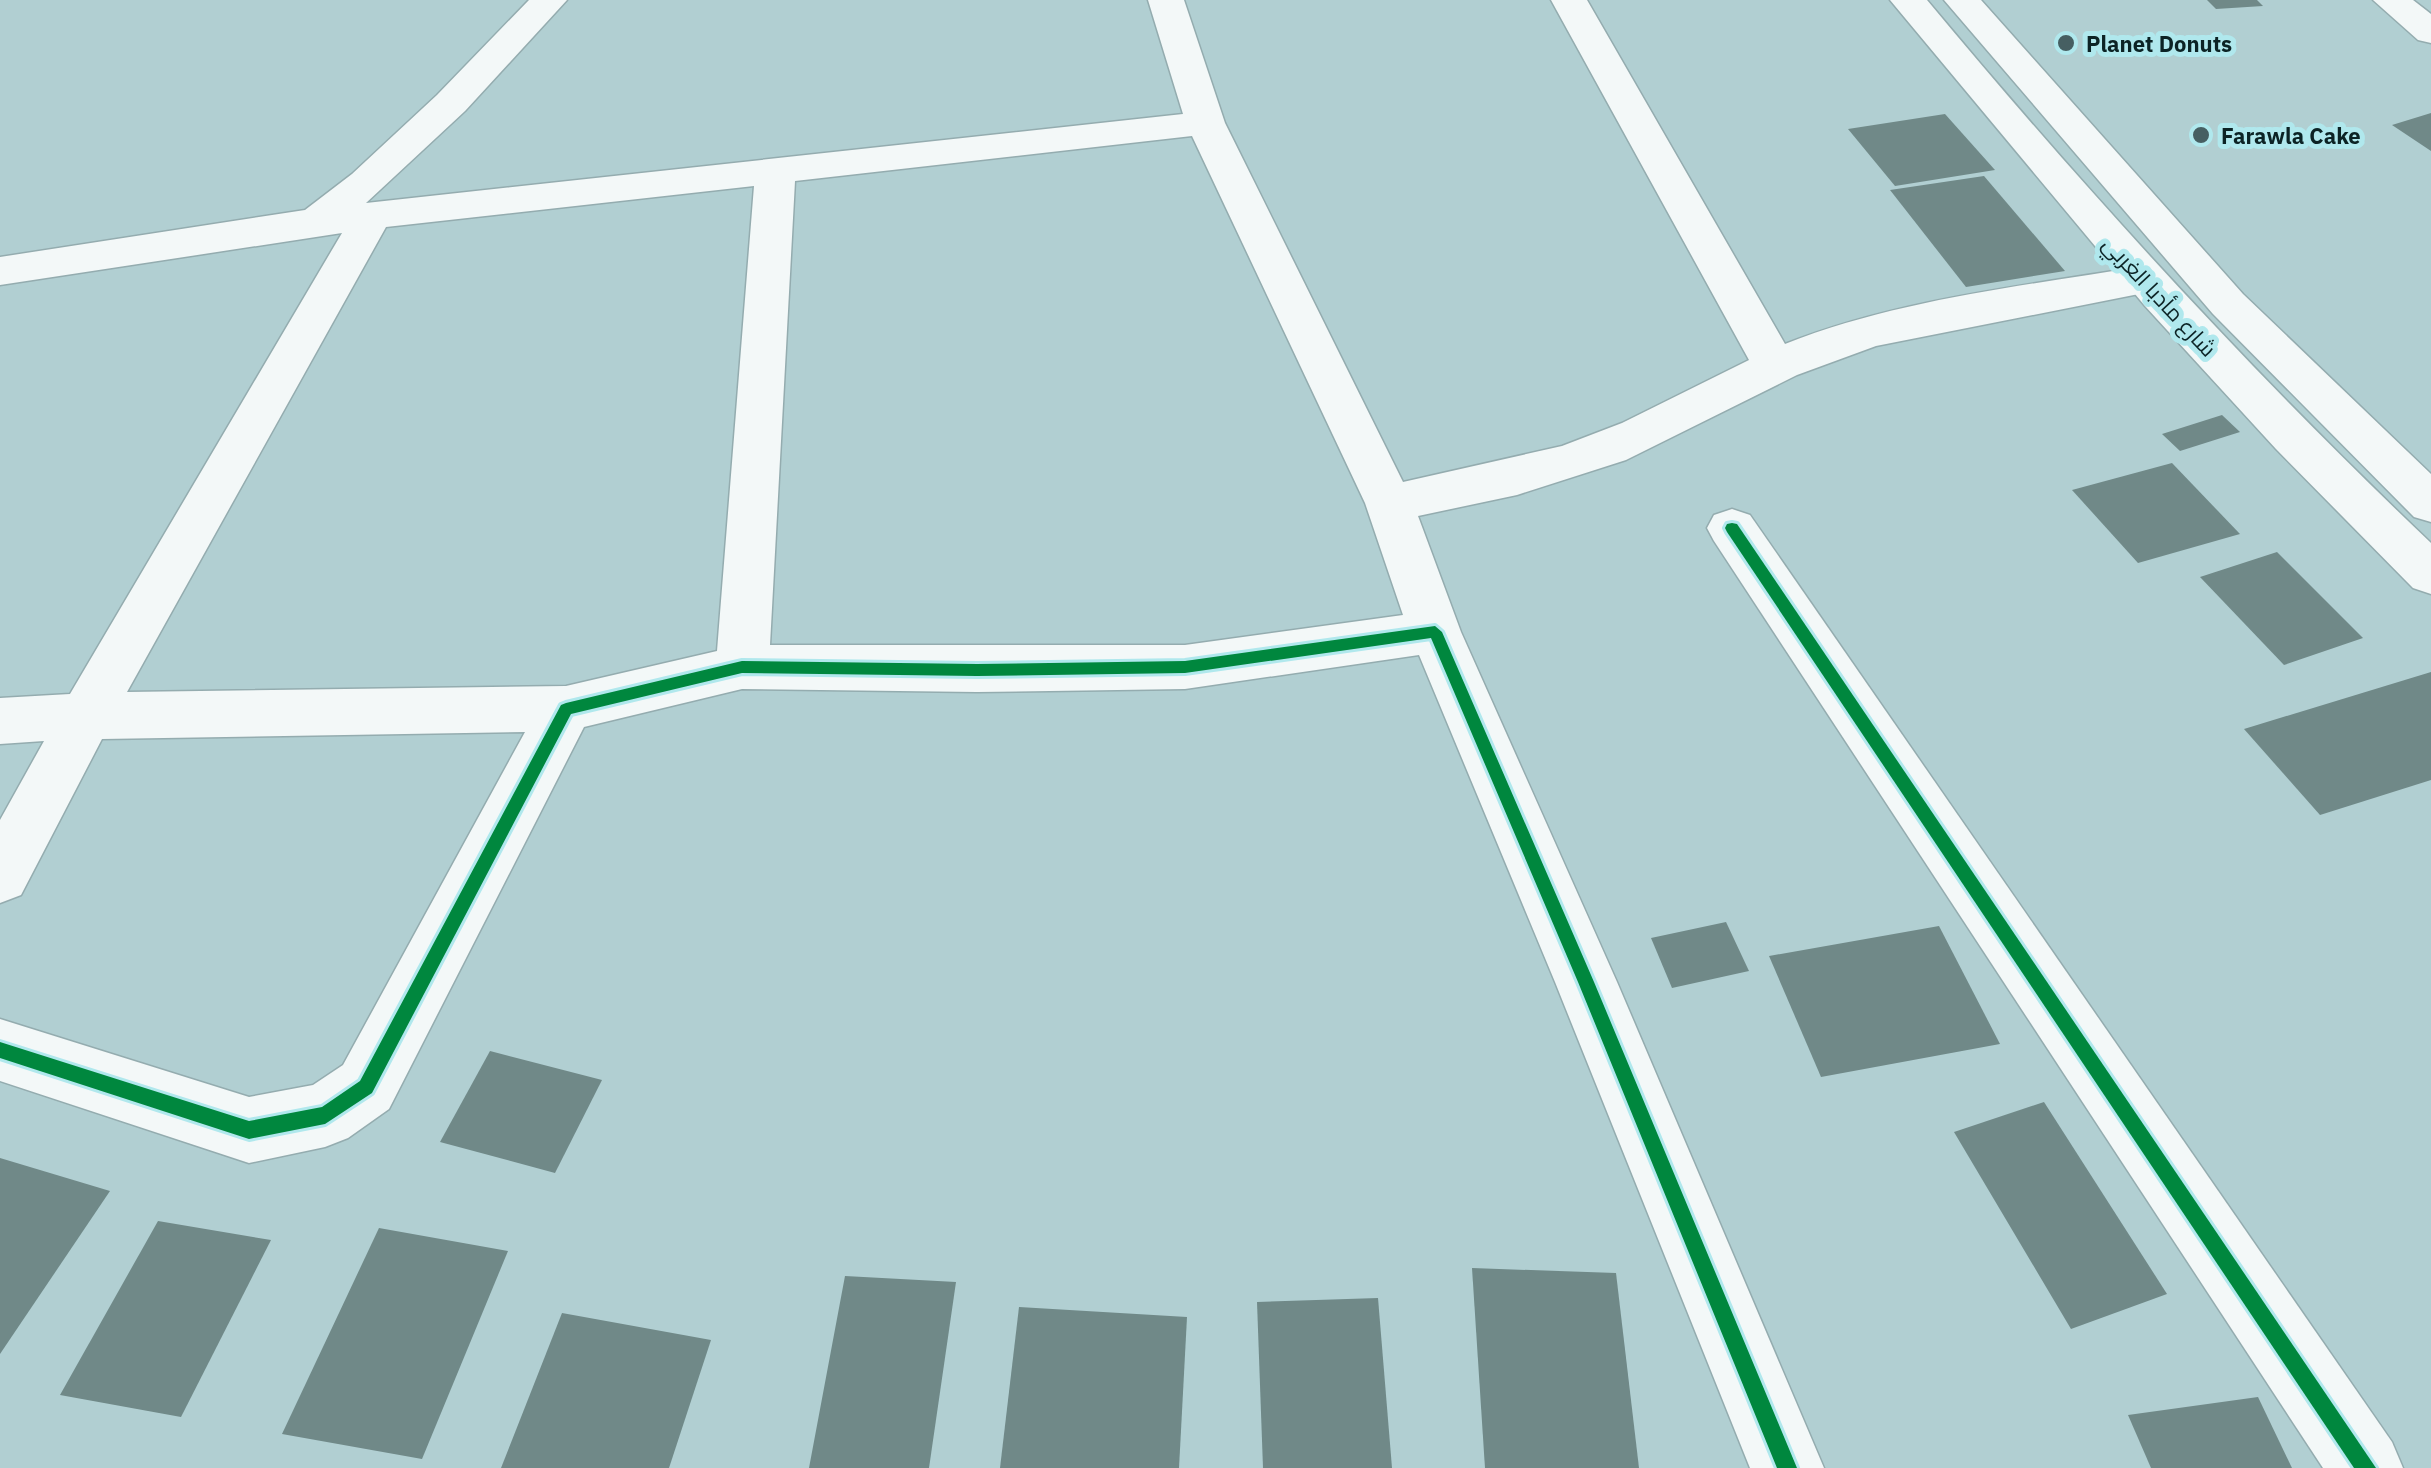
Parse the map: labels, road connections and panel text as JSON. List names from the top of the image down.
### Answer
{
  "streets": {
    "street": ["شارع مأدبا الغربي"]
  },
  "places": ["Planet Donuts", "Farawla Cake"]
}
